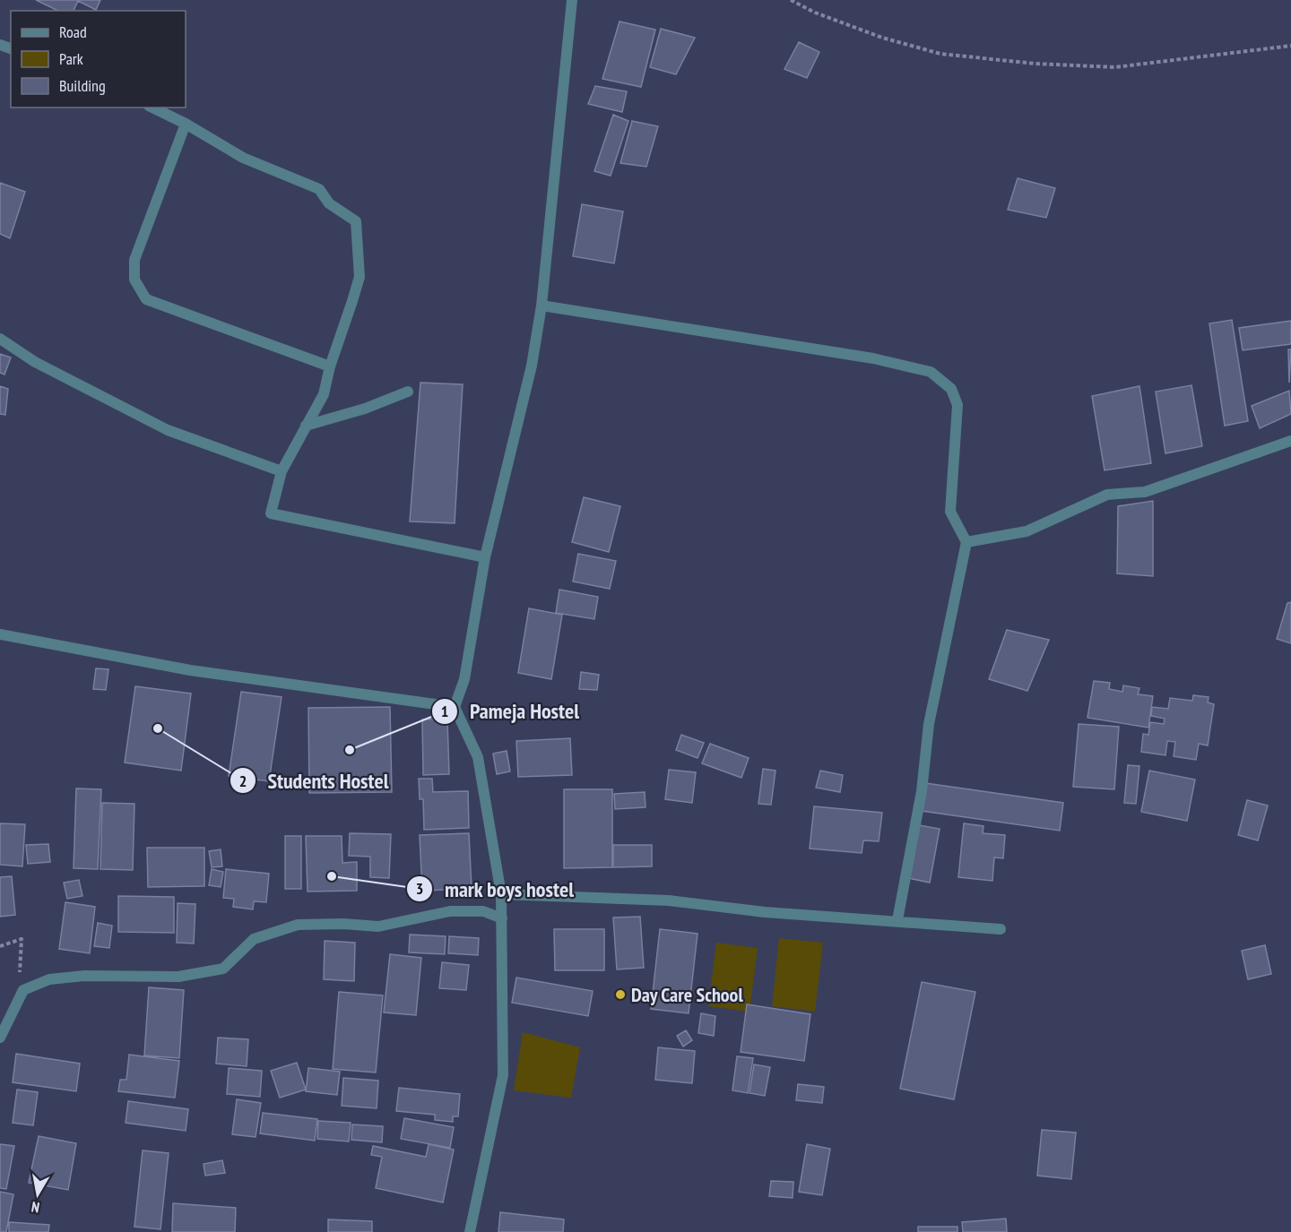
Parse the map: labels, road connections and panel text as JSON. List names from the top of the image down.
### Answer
{
  "places": [
    "Students Hostel",
    "Pameja Hostel",
    "mark boys hostel",
    "Day Care School"
  ],
  "legend": ["Road", "Park", "Building"],
  "north": "bottom"
}
